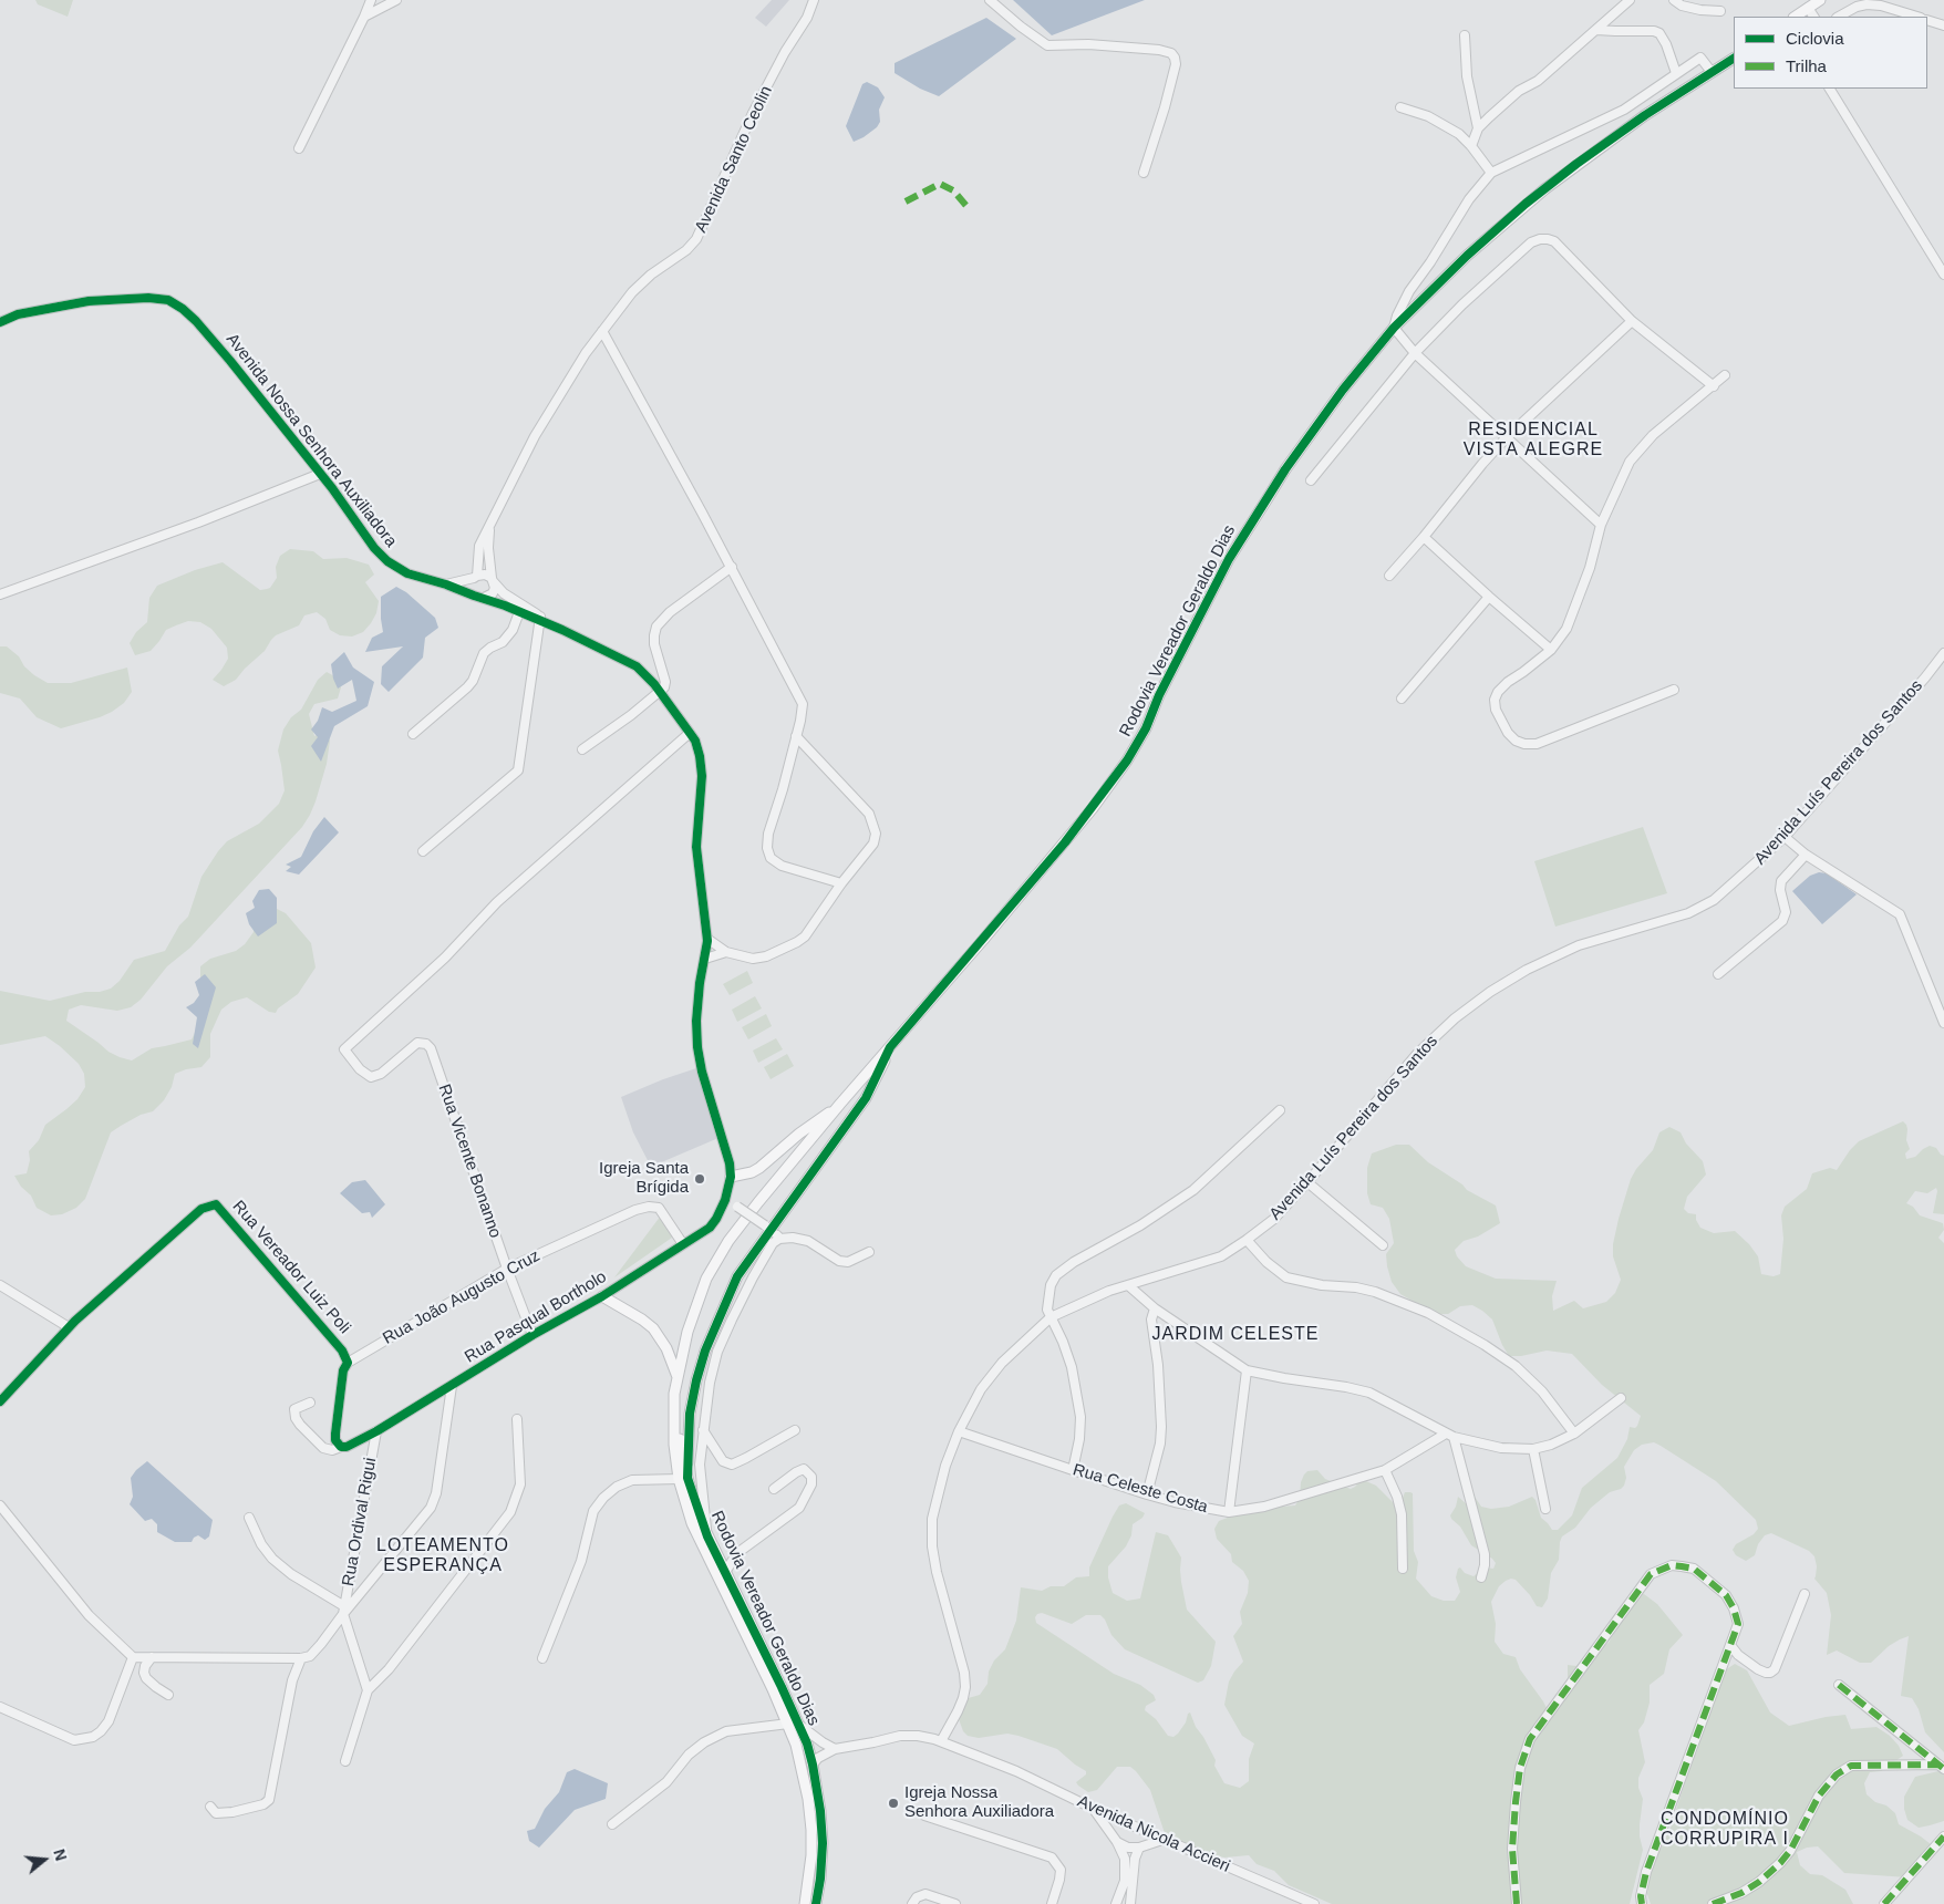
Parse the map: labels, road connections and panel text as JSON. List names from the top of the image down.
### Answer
{
  "streets": {
    "main road": ["Rodovia Vereador Geraldo Dias"],
    "street": [
      "Avenida Santo Ceolin",
      "Avenida Nossa Senhora Auxiliadora",
      "Avenida Luís Pereira dos Santos",
      "Rua Vicente Bonanno",
      "Rua Vereador Luiz Poli",
      "Rua João Augusto Cruz",
      "Rua Pasqual Bortholo",
      "Rua Celeste Costa",
      "Rua Ordival Rigui",
      "Avenida Nicola Accieri"
    ]
  },
  "crossings": [
    ["Avenida Santo Ceolin", "Avenida Nossa Senhora Auxiliadora"],
    ["Rodovia Vereador Geraldo Dias", "Avenida Nicola Accieri"],
    ["Avenida Luís Pereira dos Santos", "Rua Celeste Costa"],
    ["Avenida Luís Pereira dos Santos", "Avenida Nicola Accieri"],
    ["Rua Vicente Bonanno", "Rua João Augusto Cruz"],
    ["Rua Vicente Bonanno", "Rua Pasqual Bortholo"],
    ["Rua Vereador Luiz Poli", "Rua João Augusto Cruz"],
    ["Rua João Augusto Cruz", "Rua Pasqual Bortholo"],
    ["Rua Pasqual Bortholo", "Rua Ordival Rigui"]
  ],
  "districts": [
    "RESIDENCIAL VISTA ALEGRE",
    "JARDIM CELESTE",
    "LOTEAMENTO ESPERANÇA",
    "CONDOMÍNIO CORRUPIRA I"
  ],
  "places": ["Igreja Santa Brígida", "Igreja Nossa Senhora Auxiliadora"],
  "legend": ["Ciclovia", "Trilha"],
  "north": "right"
}
